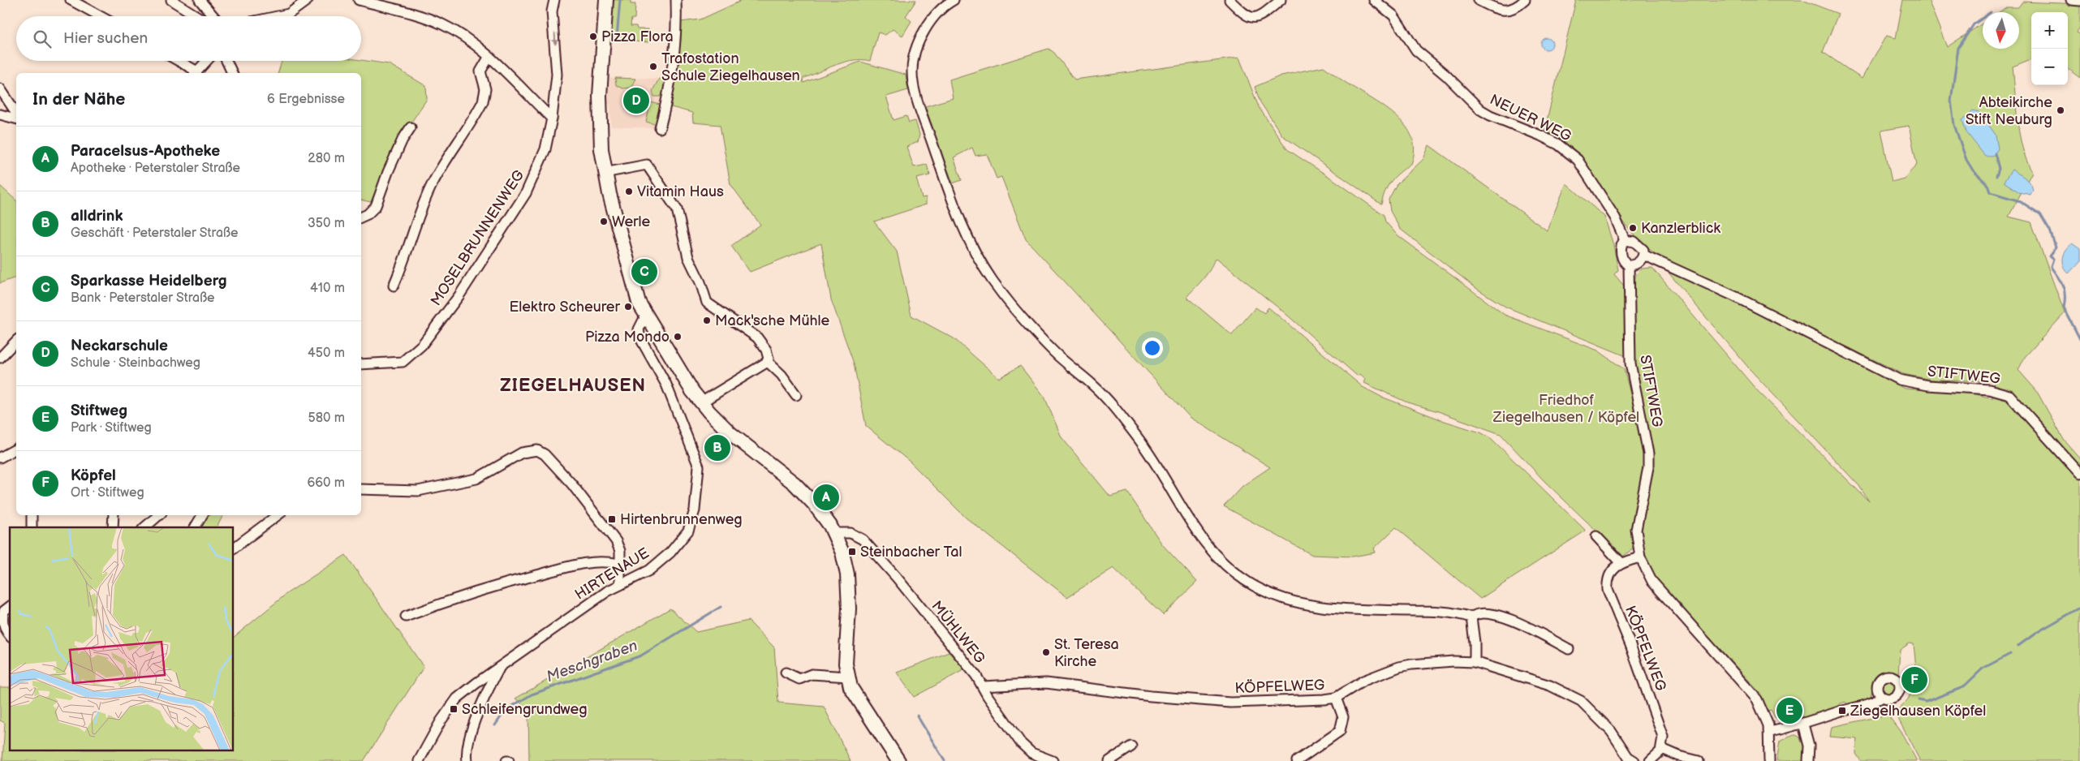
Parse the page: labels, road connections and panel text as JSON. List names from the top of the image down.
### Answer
{
  "streets": {
    "street": [
      "NEUER WEG",
      "MOSELBRUNNENWEG",
      "STIFTWEG",
      "HIRTENAUE",
      "MÜHLWEG",
      "KÖPFELWEG"
    ]
  },
  "crossings": [
    ["NEUER WEG", "STIFTWEG"],
    ["MÜHLWEG", "KÖPFELWEG"]
  ],
  "districts": ["ZIEGELHAUSEN"],
  "water": ["Meschgraben"],
  "parks": ["Friedhof Ziegelhausen / Köpfel"],
  "places": {
    "other": [
      "Pizza Flora",
      "Trafostation Schule Ziegelhausen",
      "Abteikirche Stift Neuburg",
      "Vitamin Haus",
      "Werle",
      "Kanzlerblick",
      "Elektro Scheurer",
      "Mack'sche Mühle",
      "Pizza Mondo",
      "St. Teresa Kirche"
    ],
    "transit": [
      "Hirtenbrunnenweg",
      "Steinbacher Tal",
      "Schleifengrundweg",
      "Ziegelhausen Köpfel"
    ]
  },
  "north": "bottom",
  "page": {
    "map_buttons": ["+", "−"],
    "search": "Hier suchen",
    "heading": ["In der Nähe", "6 Ergebnisse"],
    "pins": [
      "D",
      "C",
      "B",
      "A",
      "F",
      "E"
    ],
    "list": [
      {
        "mark": "A",
        "name": "Paracelsus-Apotheke",
        "note": "Apotheke · Peterstaler Straße",
        "value": "280 m"
      },
      {
        "mark": "B",
        "name": "alldrink",
        "note": "Geschäft · Peterstaler Straße",
        "value": "350 m"
      },
      {
        "mark": "C",
        "name": "Sparkasse Heidelberg",
        "note": "Bank · Peterstaler Straße",
        "value": "410 m"
      },
      {
        "mark": "D",
        "name": "Neckarschule",
        "note": "Schule · Steinbachweg",
        "value": "450 m"
      },
      {
        "mark": "E",
        "name": "Stiftweg",
        "note": "Park · Stiftweg",
        "value": "580 m"
      },
      {
        "mark": "F",
        "name": "Köpfel",
        "note": "Ort · Stiftweg",
        "value": "660 m"
      }
    ]
  }
}
